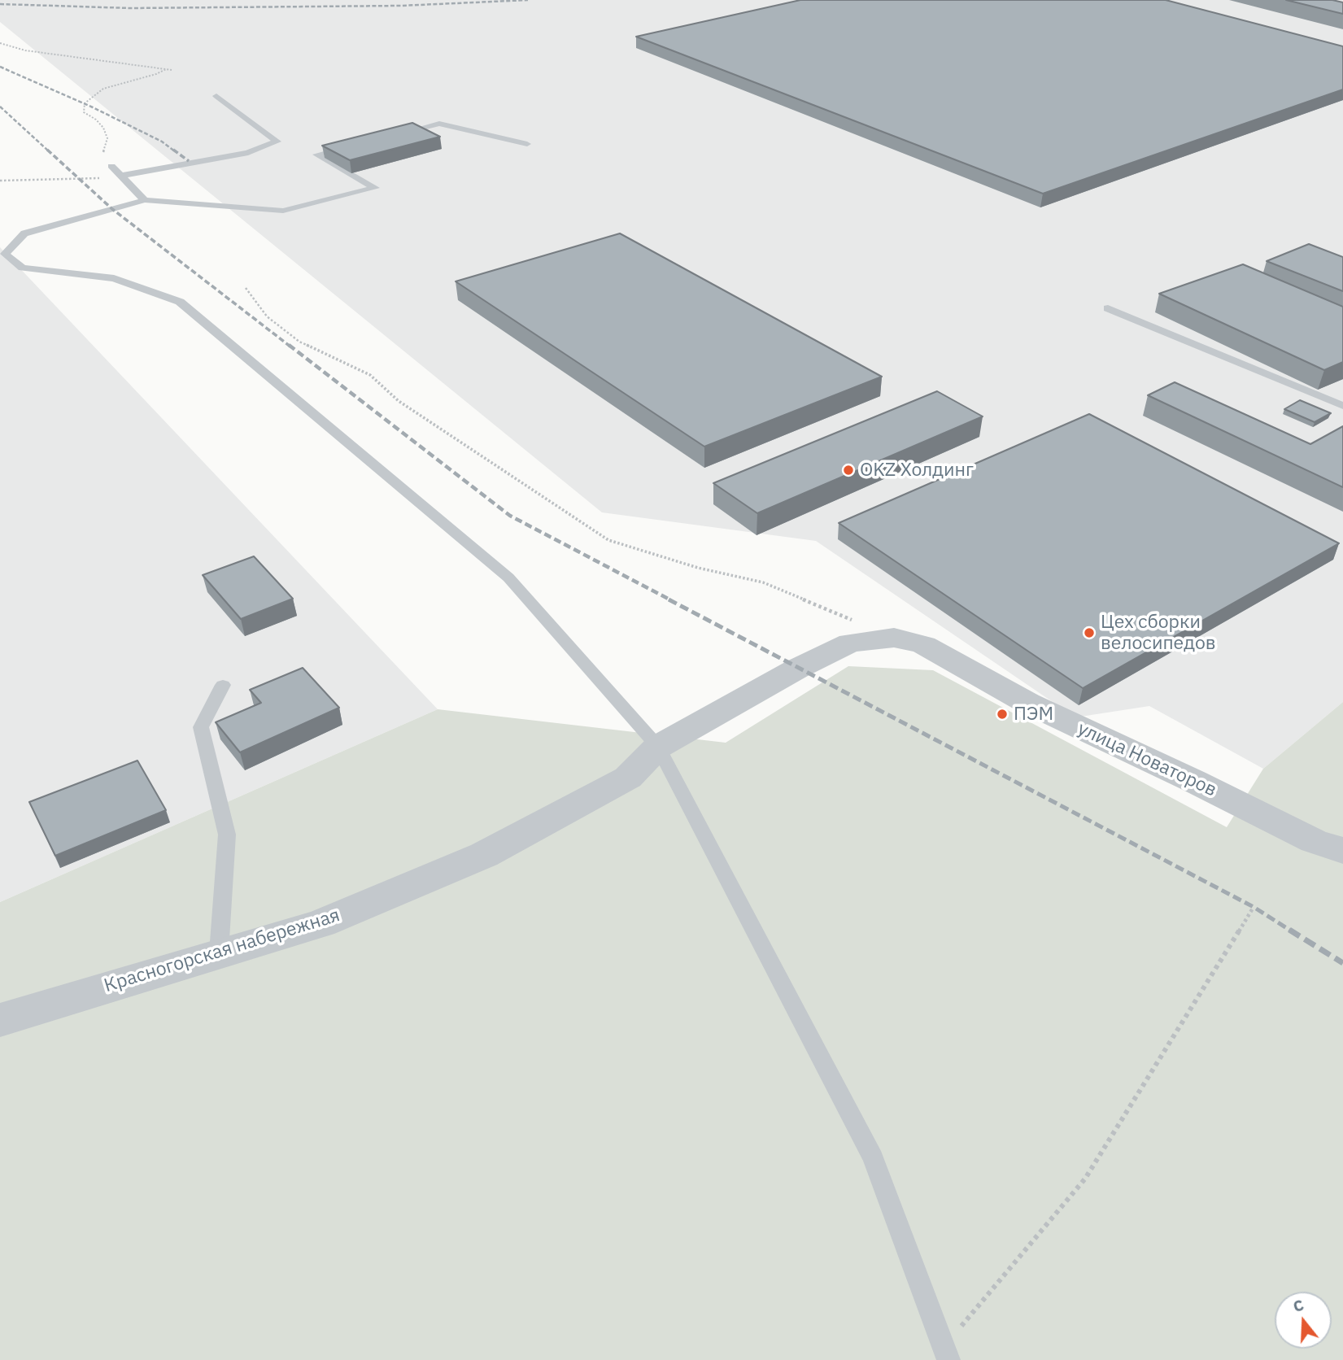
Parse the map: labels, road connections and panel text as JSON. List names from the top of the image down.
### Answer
{
  "streets": {
    "street": ["улица Новаторов", "Краcногорская набережная"]
  },
  "crossings": [
    ["улица Новаторов", "Краcногорская набережная"]
  ],
  "places": ["OKZ Холдинг", "Цех сборки велосипедов", "ПЭМ"],
  "north": "top"
}
